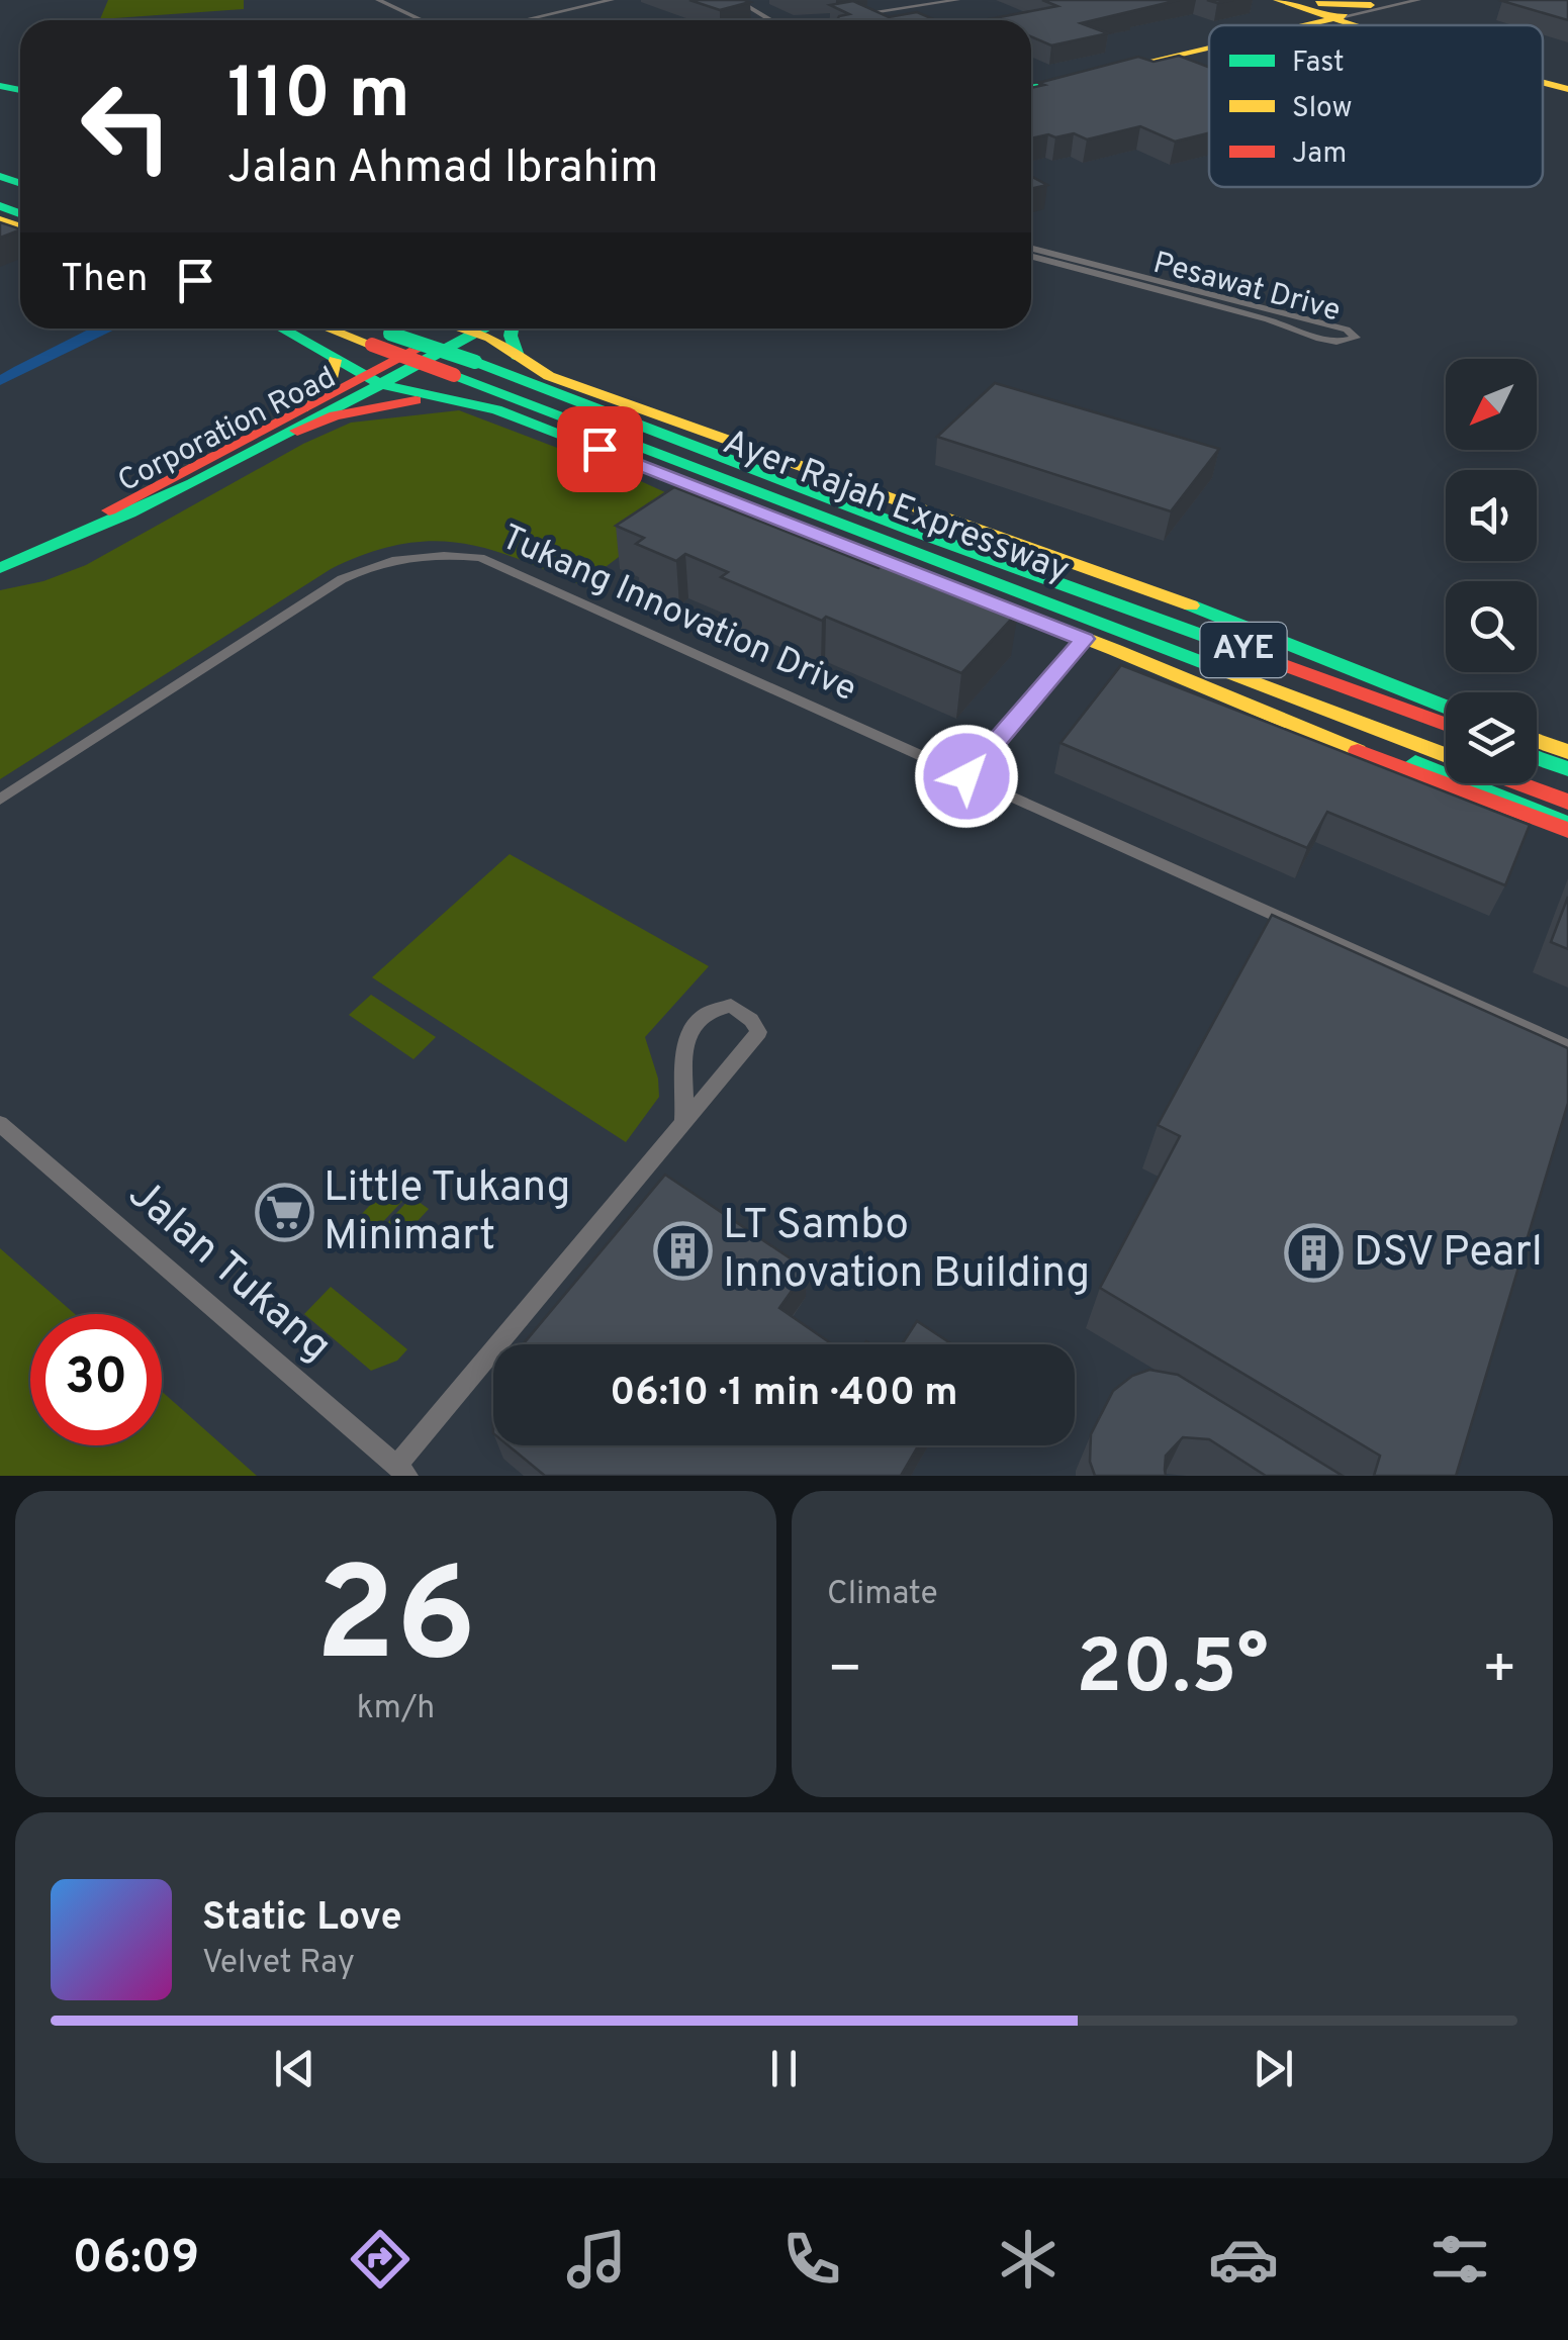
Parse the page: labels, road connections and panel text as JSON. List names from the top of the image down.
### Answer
{
  "streets": {
    "main road": ["Corporation Road", "Ayer Rajah Expressway", "AYE"],
    "street": ["Pesawat Drive", "Tukang Innovation Drive", "Jalan Tukang"]
  },
  "places": {
    "supermarket": ["Little Tukang Minimart"],
    "building": ["LT Sambo Innovation Building", "DSV Pearl"]
  },
  "legend": ["Fast", "Slow", "Jam"],
  "north": "bottom left",
  "page": {
    "turn": ["110 m", "Jalan Ahmad Ibrahim"],
    "then": "Then",
    "limit": "30",
    "trip": "06:10 · 1 min · 400 m",
    "tile": [
      ["26", "km/h"],
      "Climate"
    ],
    "heat": ["−", "20.5°", "+"],
    "song": ["Static Love", "Velvet Ray"],
    "tabs": "06:09"
  }
}
